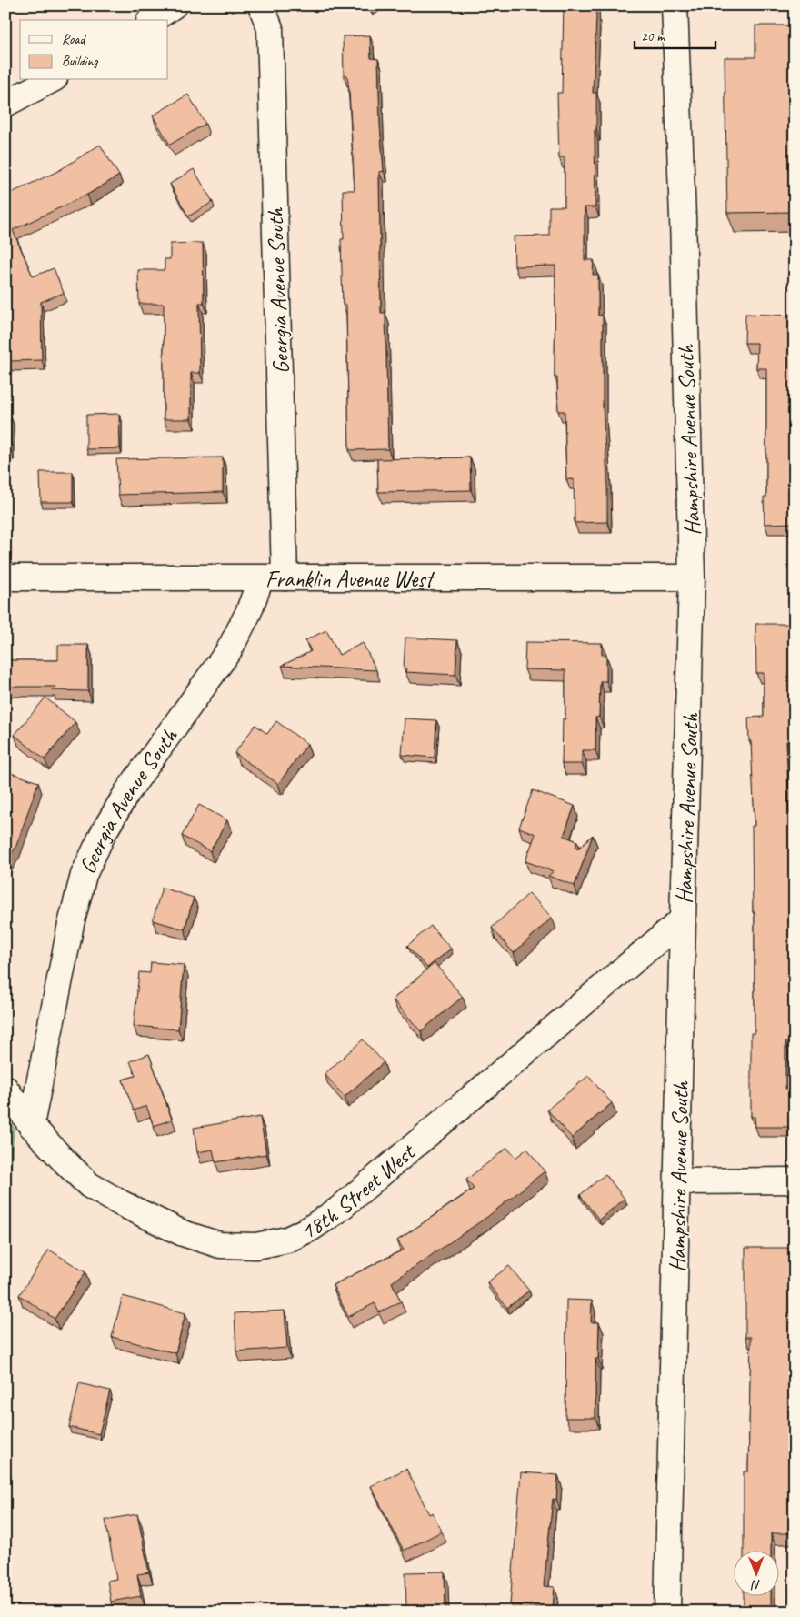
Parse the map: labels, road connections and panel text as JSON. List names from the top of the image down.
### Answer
{
  "streets": {
    "street": [
      "Georgia Avenue South",
      "Hampshire Avenue South",
      "Franklin Avenue West",
      "18th Street West"
    ]
  },
  "crossings": [
    ["Georgia Avenue South", "Franklin Avenue West"],
    ["Georgia Avenue South", "18th Street West"],
    ["Hampshire Avenue South", "Franklin Avenue West"],
    ["Hampshire Avenue South", "18th Street West"]
  ],
  "legend": ["Road", "Building"],
  "scale_bar": "20 m",
  "north": "bottom"
}
